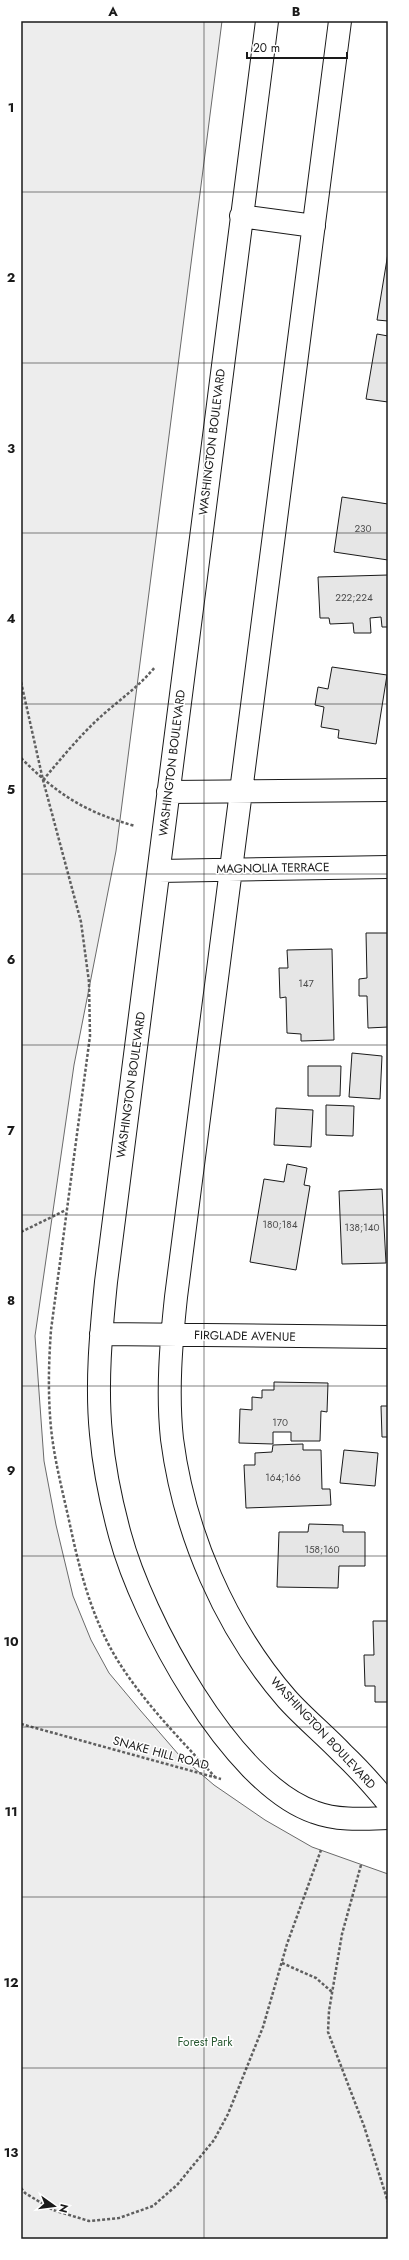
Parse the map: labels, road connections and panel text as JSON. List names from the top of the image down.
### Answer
{
  "streets": {
    "street": ["WASHINGTON BOULEVARD", "MAGNOLIA TERRACE", "FIRGLADE AVENUE"],
    "path": ["SNAKE HILL ROAD"]
  },
  "crossings": [
    ["WASHINGTON BOULEVARD", "MAGNOLIA TERRACE"],
    ["WASHINGTON BOULEVARD", "FIRGLADE AVENUE"]
  ],
  "parks": ["Forest Park"],
  "house_numbers": [
    "230",
    "222;224",
    "147",
    "180;184",
    "138;140",
    "170",
    "164;166",
    "158;160"
  ],
  "scale_bar": "20 m",
  "north": "right",
  "grid": {
    "columns": ["A", "B"],
    "rows": [
      "1",
      "2",
      "3",
      "4",
      "5",
      "6",
      "7",
      "8",
      "9",
      "10",
      "11",
      "12",
      "13"
    ]
  }
}
